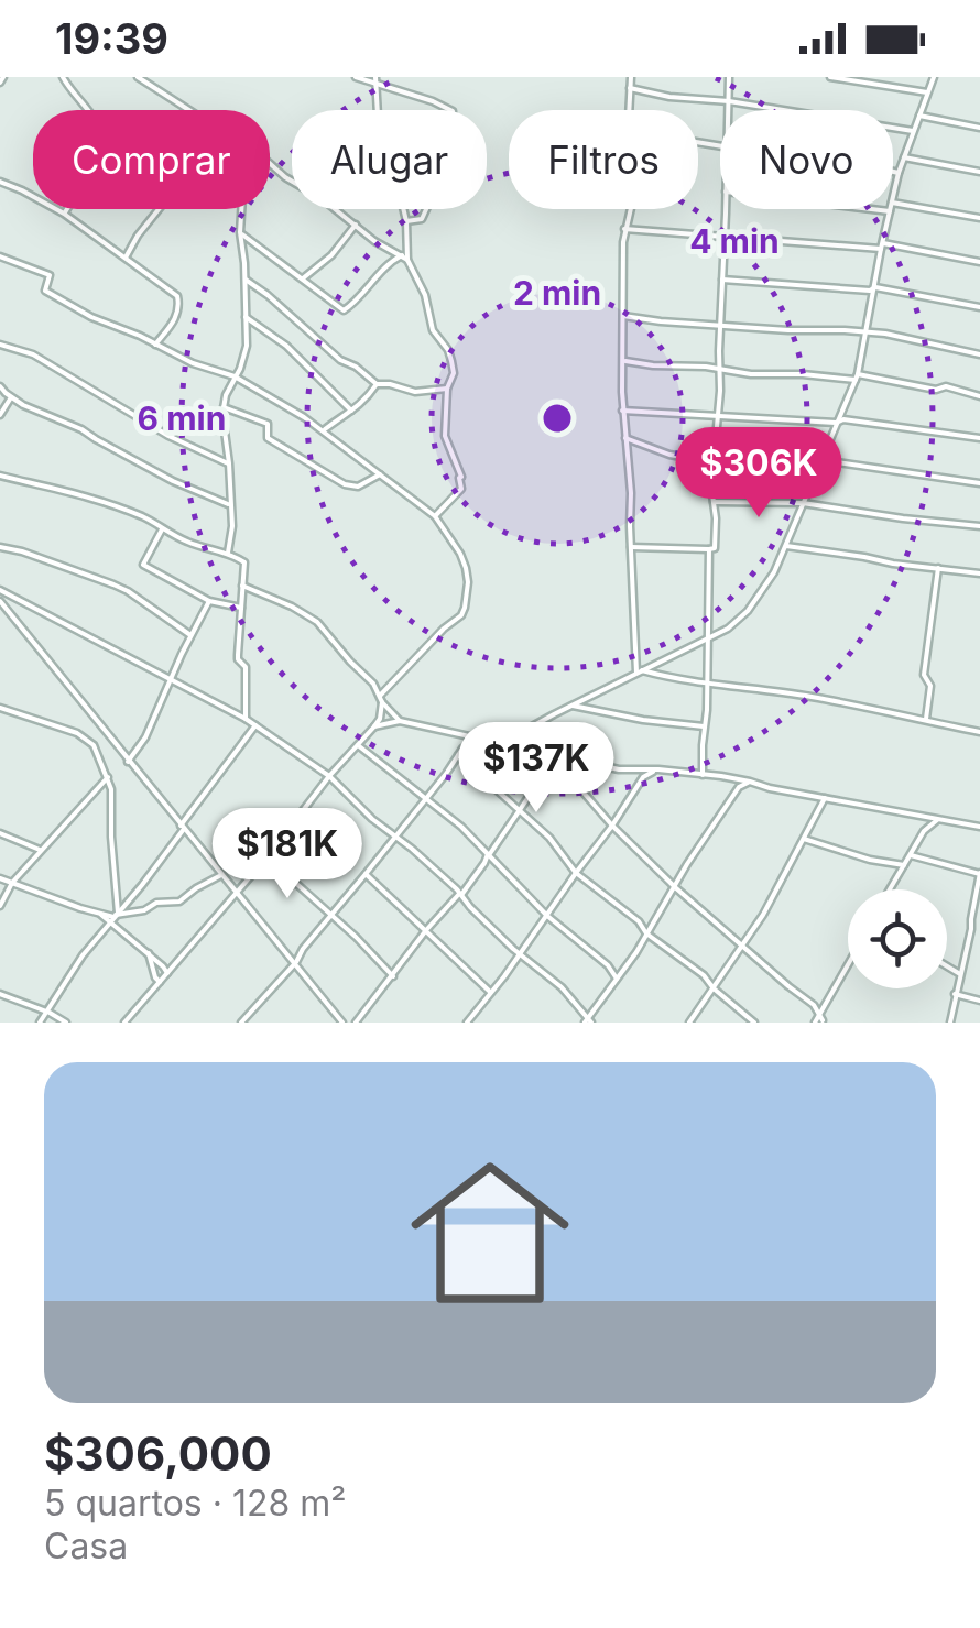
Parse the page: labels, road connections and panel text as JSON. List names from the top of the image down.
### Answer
{
  "page": {
    "status": "19:39",
    "chip": [
      "Comprar",
      "Alugar",
      "Filtros",
      "Novo"
    ],
    "price": ["$306K", "$137K", "$181K"],
    "list": [
      {
        "name": "$306,000",
        "note": "5 quartos · 128 m² · Casa"
      }
    ]
  },
  "rings": ["4 min", "2 min", "6 min"]
}
